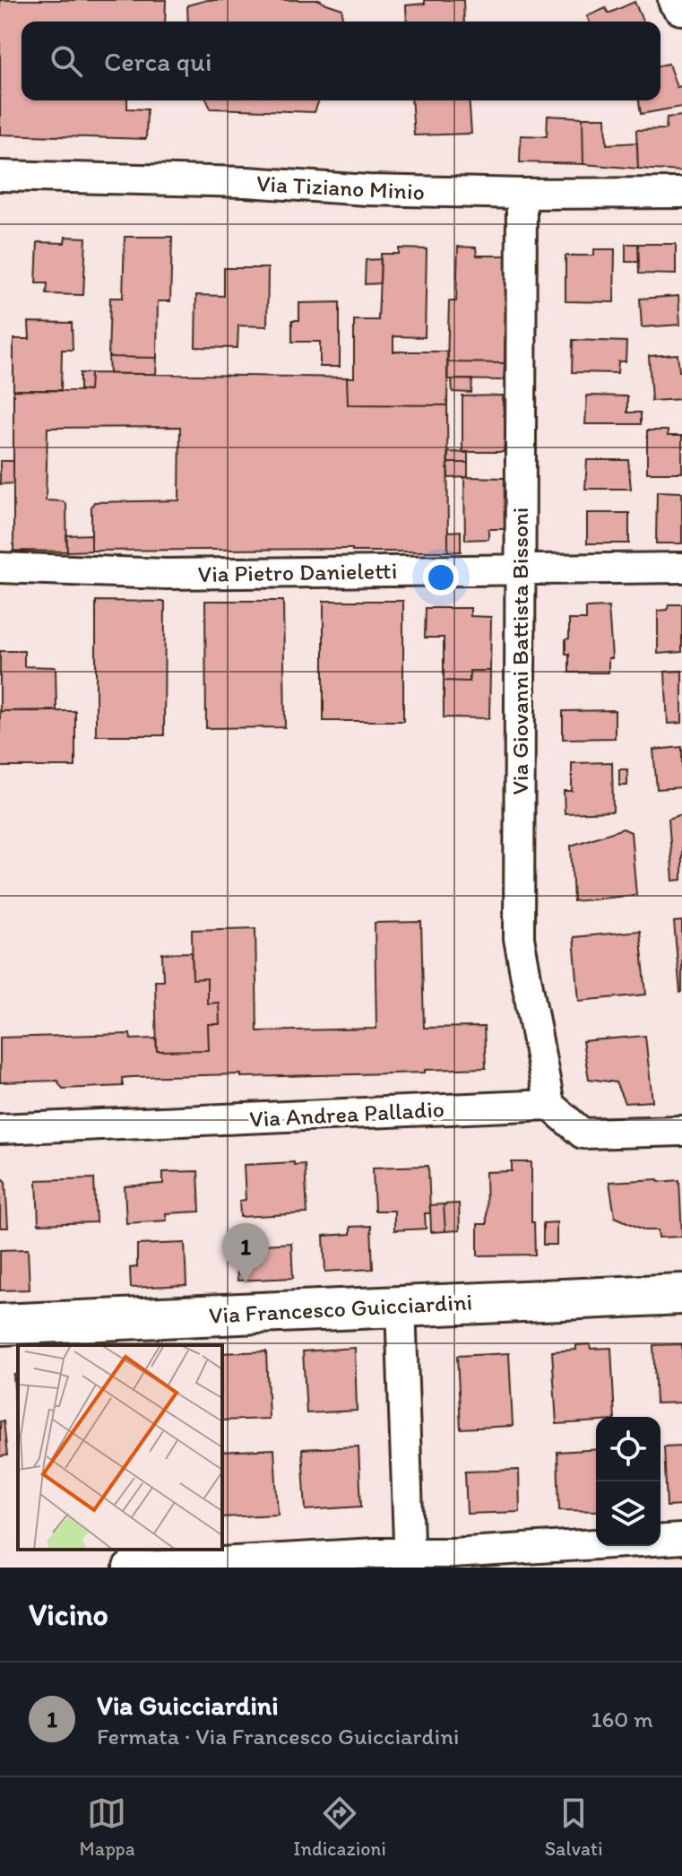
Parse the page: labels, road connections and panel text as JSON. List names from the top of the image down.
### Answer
{
  "streets": {
    "street": [
      "Via Tiziano Minio",
      "Via Pietro Danieletti",
      "Via Giovanni Battista Bissoni",
      "Via Andrea Palladio",
      "Via Francesco Guicciardini"
    ]
  },
  "crossings": [
    ["Via Tiziano Minio", "Via Giovanni Battista Bissoni"],
    ["Via Pietro Danieletti", "Via Giovanni Battista Bissoni"],
    ["Via Giovanni Battista Bissoni", "Via Andrea Palladio"]
  ],
  "page": {
    "search": "Cerca qui",
    "pins": "1",
    "heading": "Vicino",
    "list": [
      {
        "mark": "1",
        "name": "Via Guicciardini",
        "note": "Fermata · Via Francesco Guicciardini",
        "value": "160 m"
      }
    ],
    "nav": ["Mappa", "Indicazioni", "Salvati"]
  }
}
